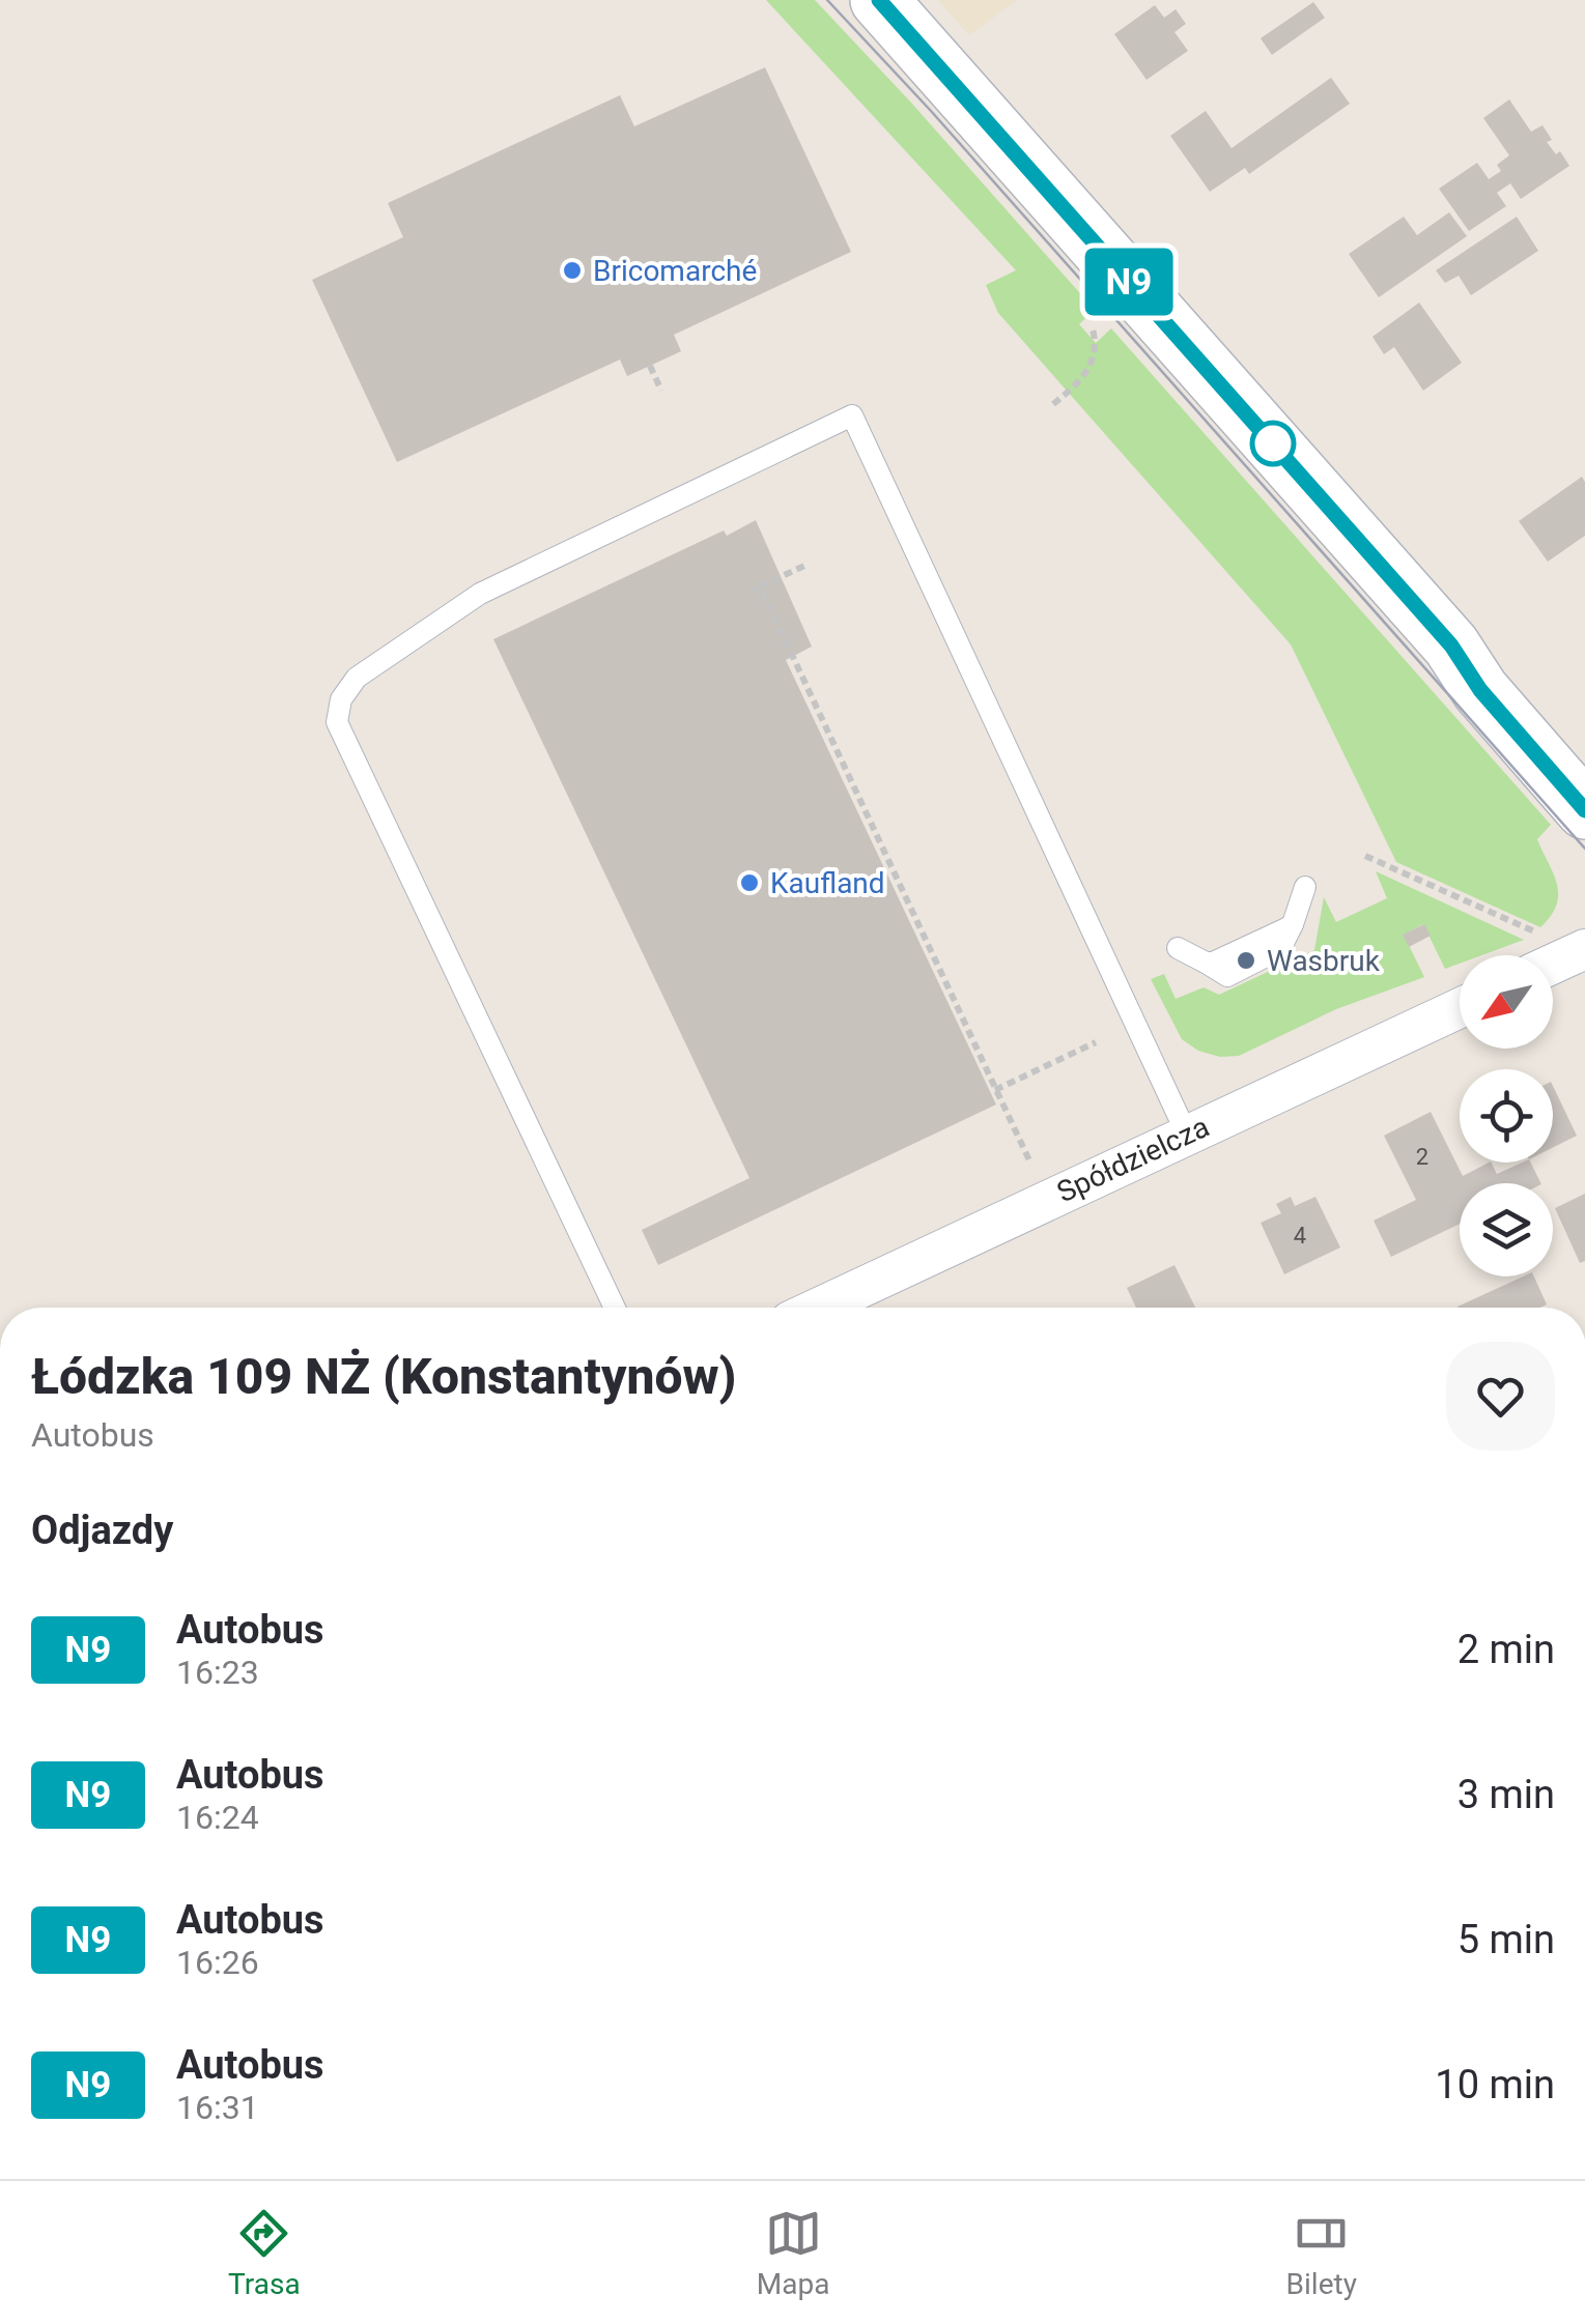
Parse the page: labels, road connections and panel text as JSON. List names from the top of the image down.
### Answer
{
  "streets": {
    "street": ["Spółdzielcza"]
  },
  "places": ["Bricomarché", "Kaufland", "Wasbruk"],
  "lines": ["bus line N9"],
  "house_numbers": ["2", "4"],
  "north": "bottom left",
  "page": {
    "on_map": "N9",
    "heading": [
      ["Łódzka 109 NŻ (Konstantynów)", "Autobus"],
      "Odjazdy"
    ],
    "list": [
      {
        "mark": "N9",
        "name": "Autobus",
        "note": "16:23",
        "value": "2 min"
      },
      {
        "mark": "N9",
        "name": "Autobus",
        "note": "16:24",
        "value": "3 min"
      },
      {
        "mark": "N9",
        "name": "Autobus",
        "note": "16:26",
        "value": "5 min"
      },
      {
        "mark": "N9",
        "name": "Autobus",
        "note": "16:31",
        "value": "10 min"
      }
    ],
    "tabs": ["Trasa", "Mapa", "Bilety"]
  }
}
